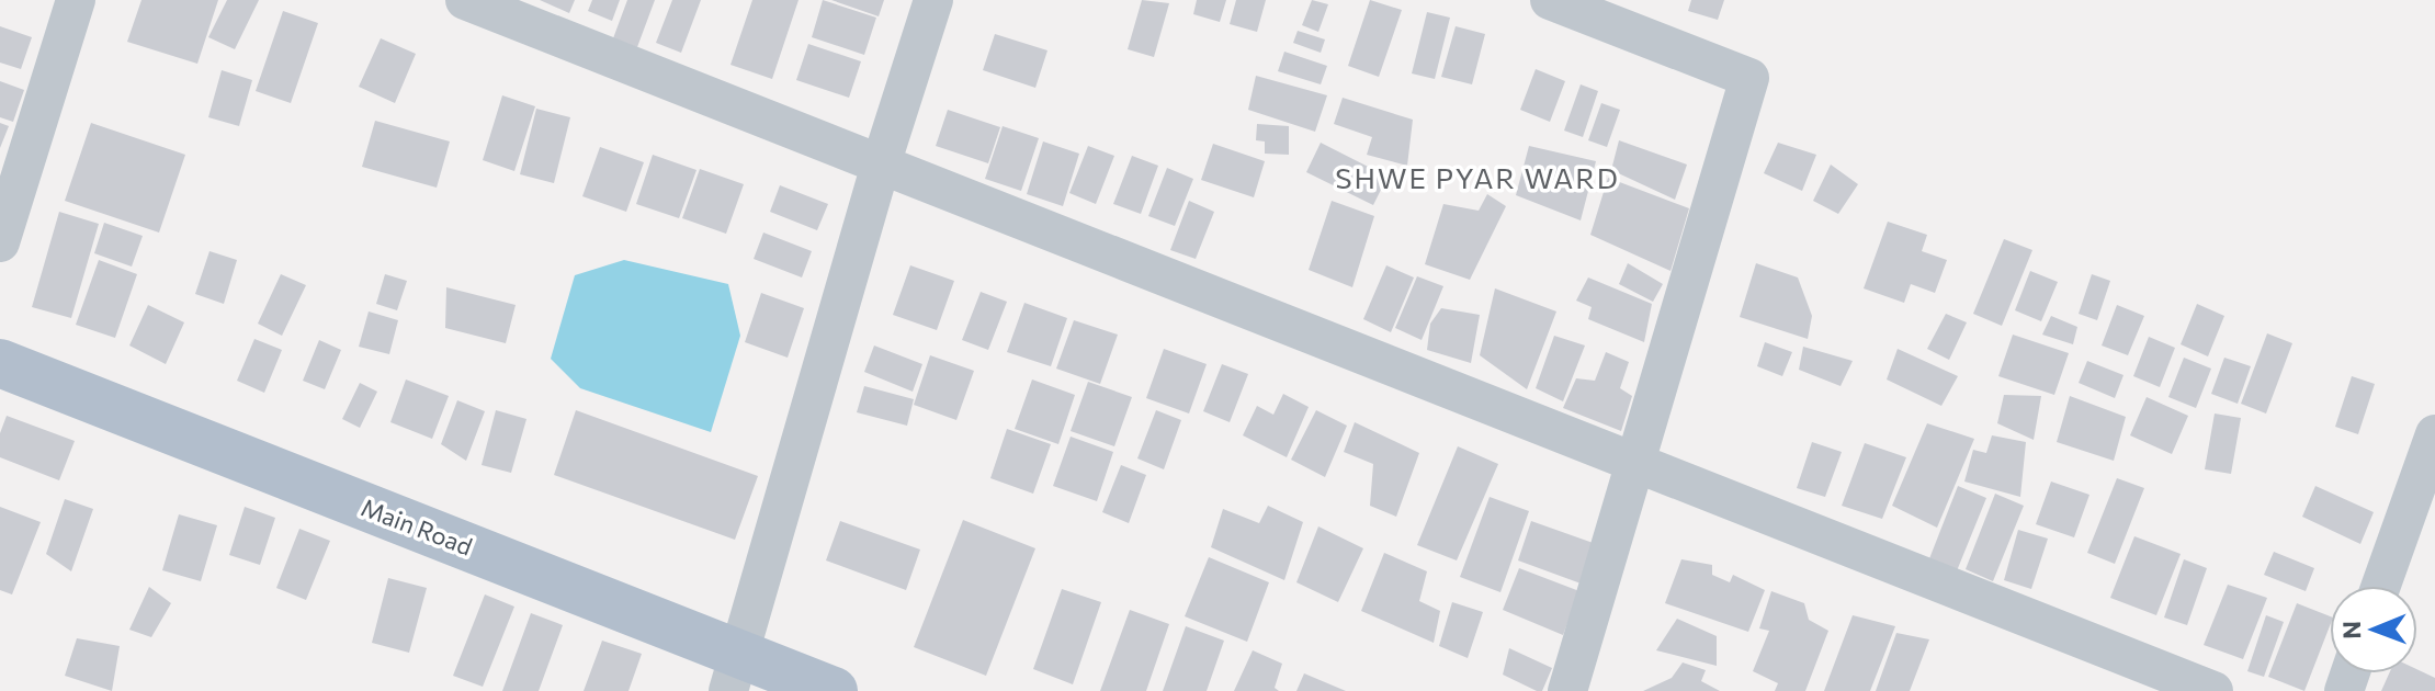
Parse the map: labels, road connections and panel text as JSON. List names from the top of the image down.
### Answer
{
  "streets": {
    "main road": ["Main Road"]
  },
  "districts": ["SHWE PYAR WARD"],
  "north": "left"
}
